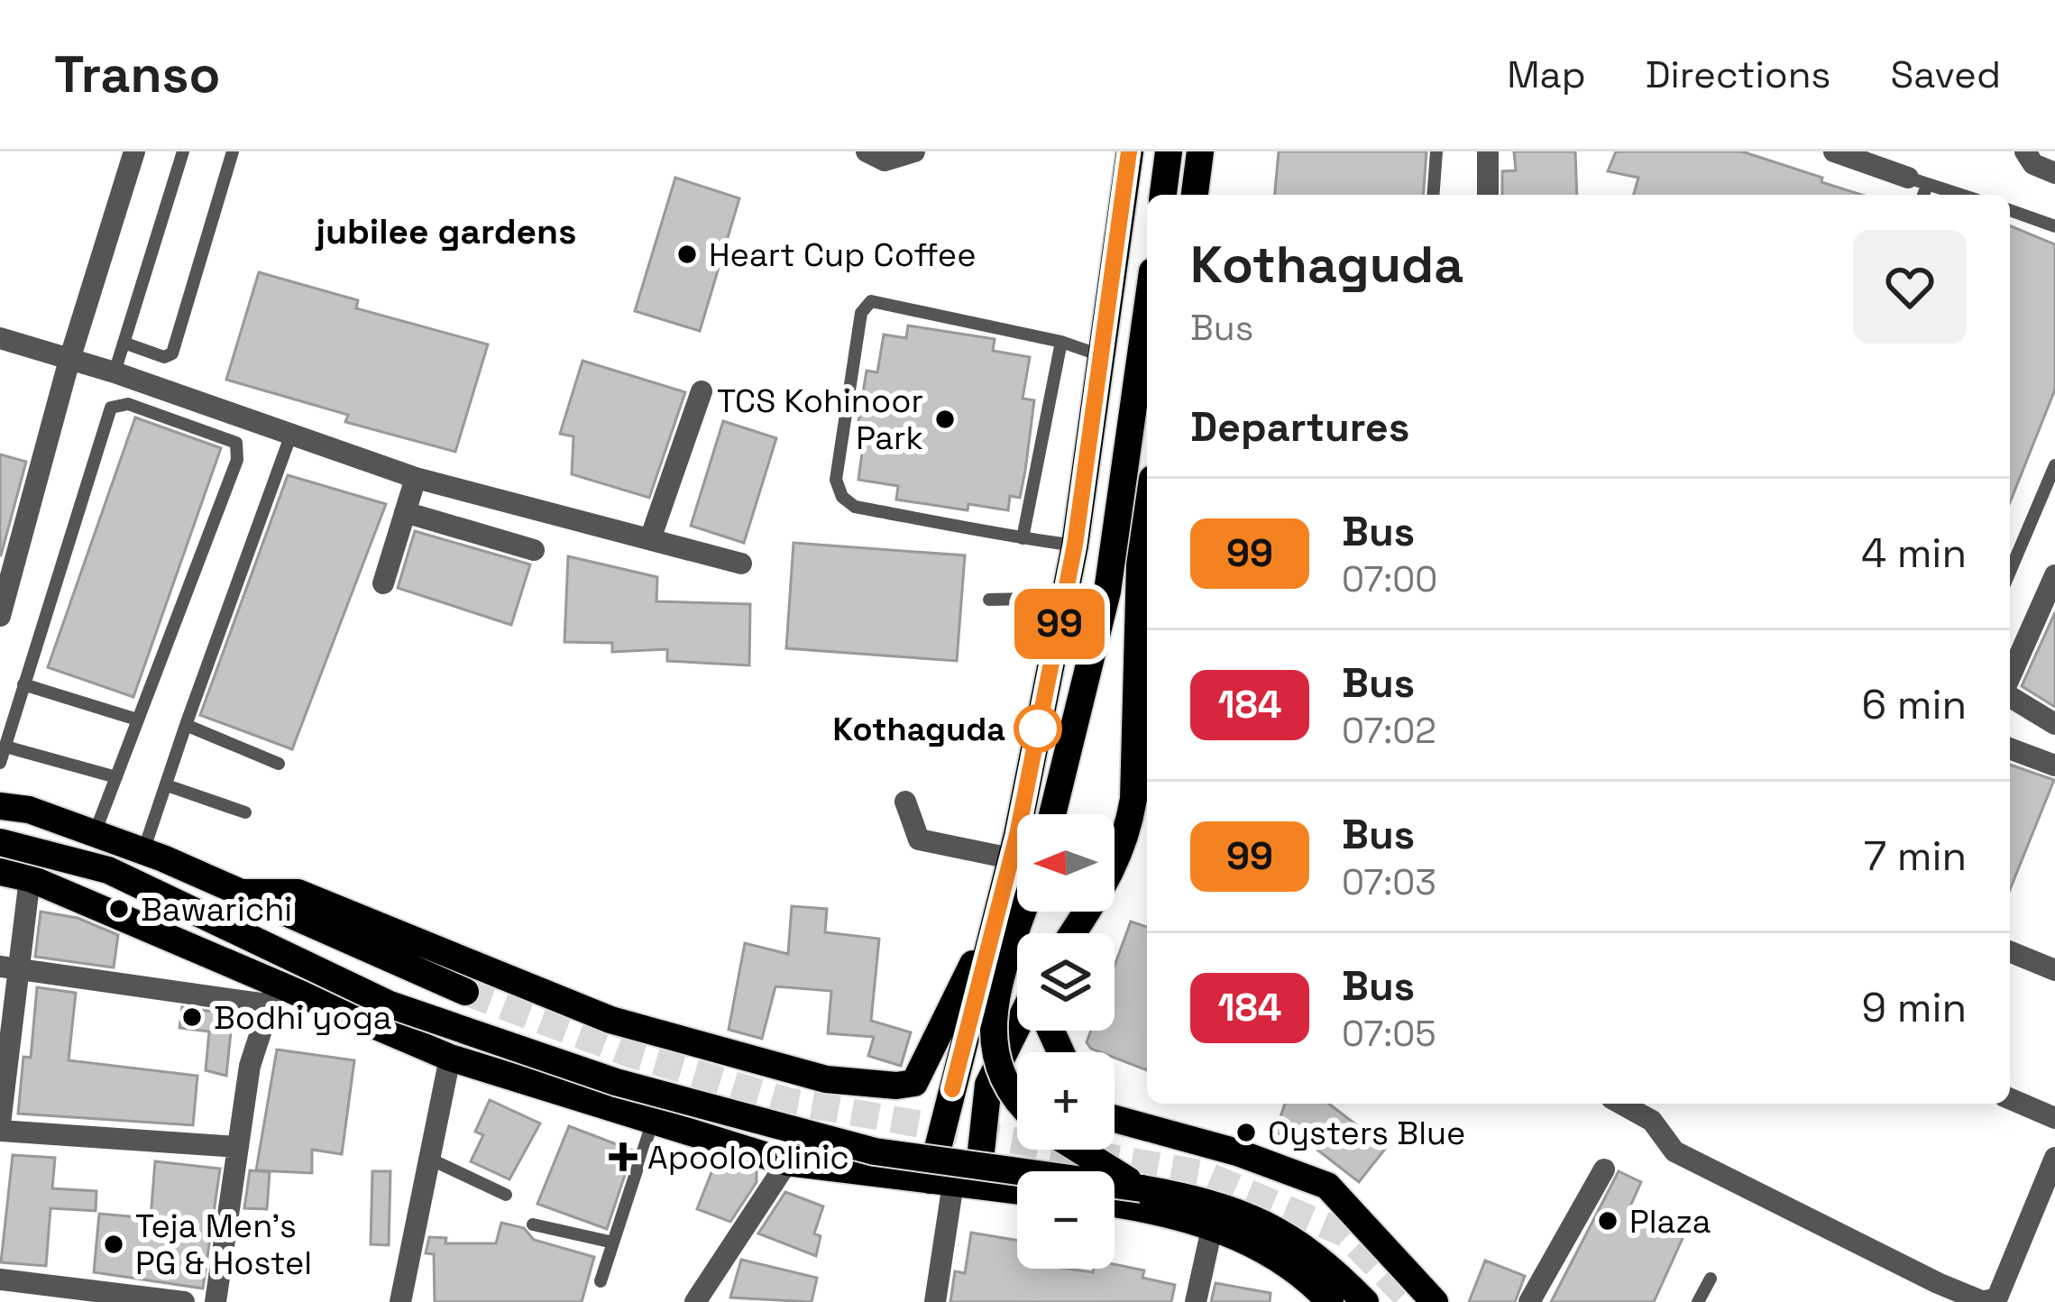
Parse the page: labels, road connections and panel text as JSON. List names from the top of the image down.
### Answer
{
  "districts": ["jubilee gardens"],
  "places": {
    "other": [
      "Heart Cup Coffee",
      "TCS Kohinoor Park",
      "Kothaguda",
      "Bawarichi",
      "Bodhi yoga",
      "Oysters Blue",
      "Plaza",
      "Teja Men's PG & Hostel"
    ],
    "health": ["Apoolo Clinic"]
  },
  "lines": ["bus line 99"],
  "north": "left",
  "page": {
    "header": "Transo",
    "nav": ["Map", "Directions", "Saved"],
    "on_map": "99",
    "heading": [
      ["Kothaguda", "Bus"],
      "Departures"
    ],
    "list": [
      {
        "mark": "99",
        "name": "Bus",
        "note": "07:00",
        "value": "4 min"
      },
      {
        "mark": "184",
        "name": "Bus",
        "note": "07:02",
        "value": "6 min"
      },
      {
        "mark": "99",
        "name": "Bus",
        "note": "07:03",
        "value": "7 min"
      },
      {
        "mark": "184",
        "name": "Bus",
        "note": "07:05",
        "value": "9 min"
      }
    ],
    "map_buttons": ["+", "−"]
  }
}
